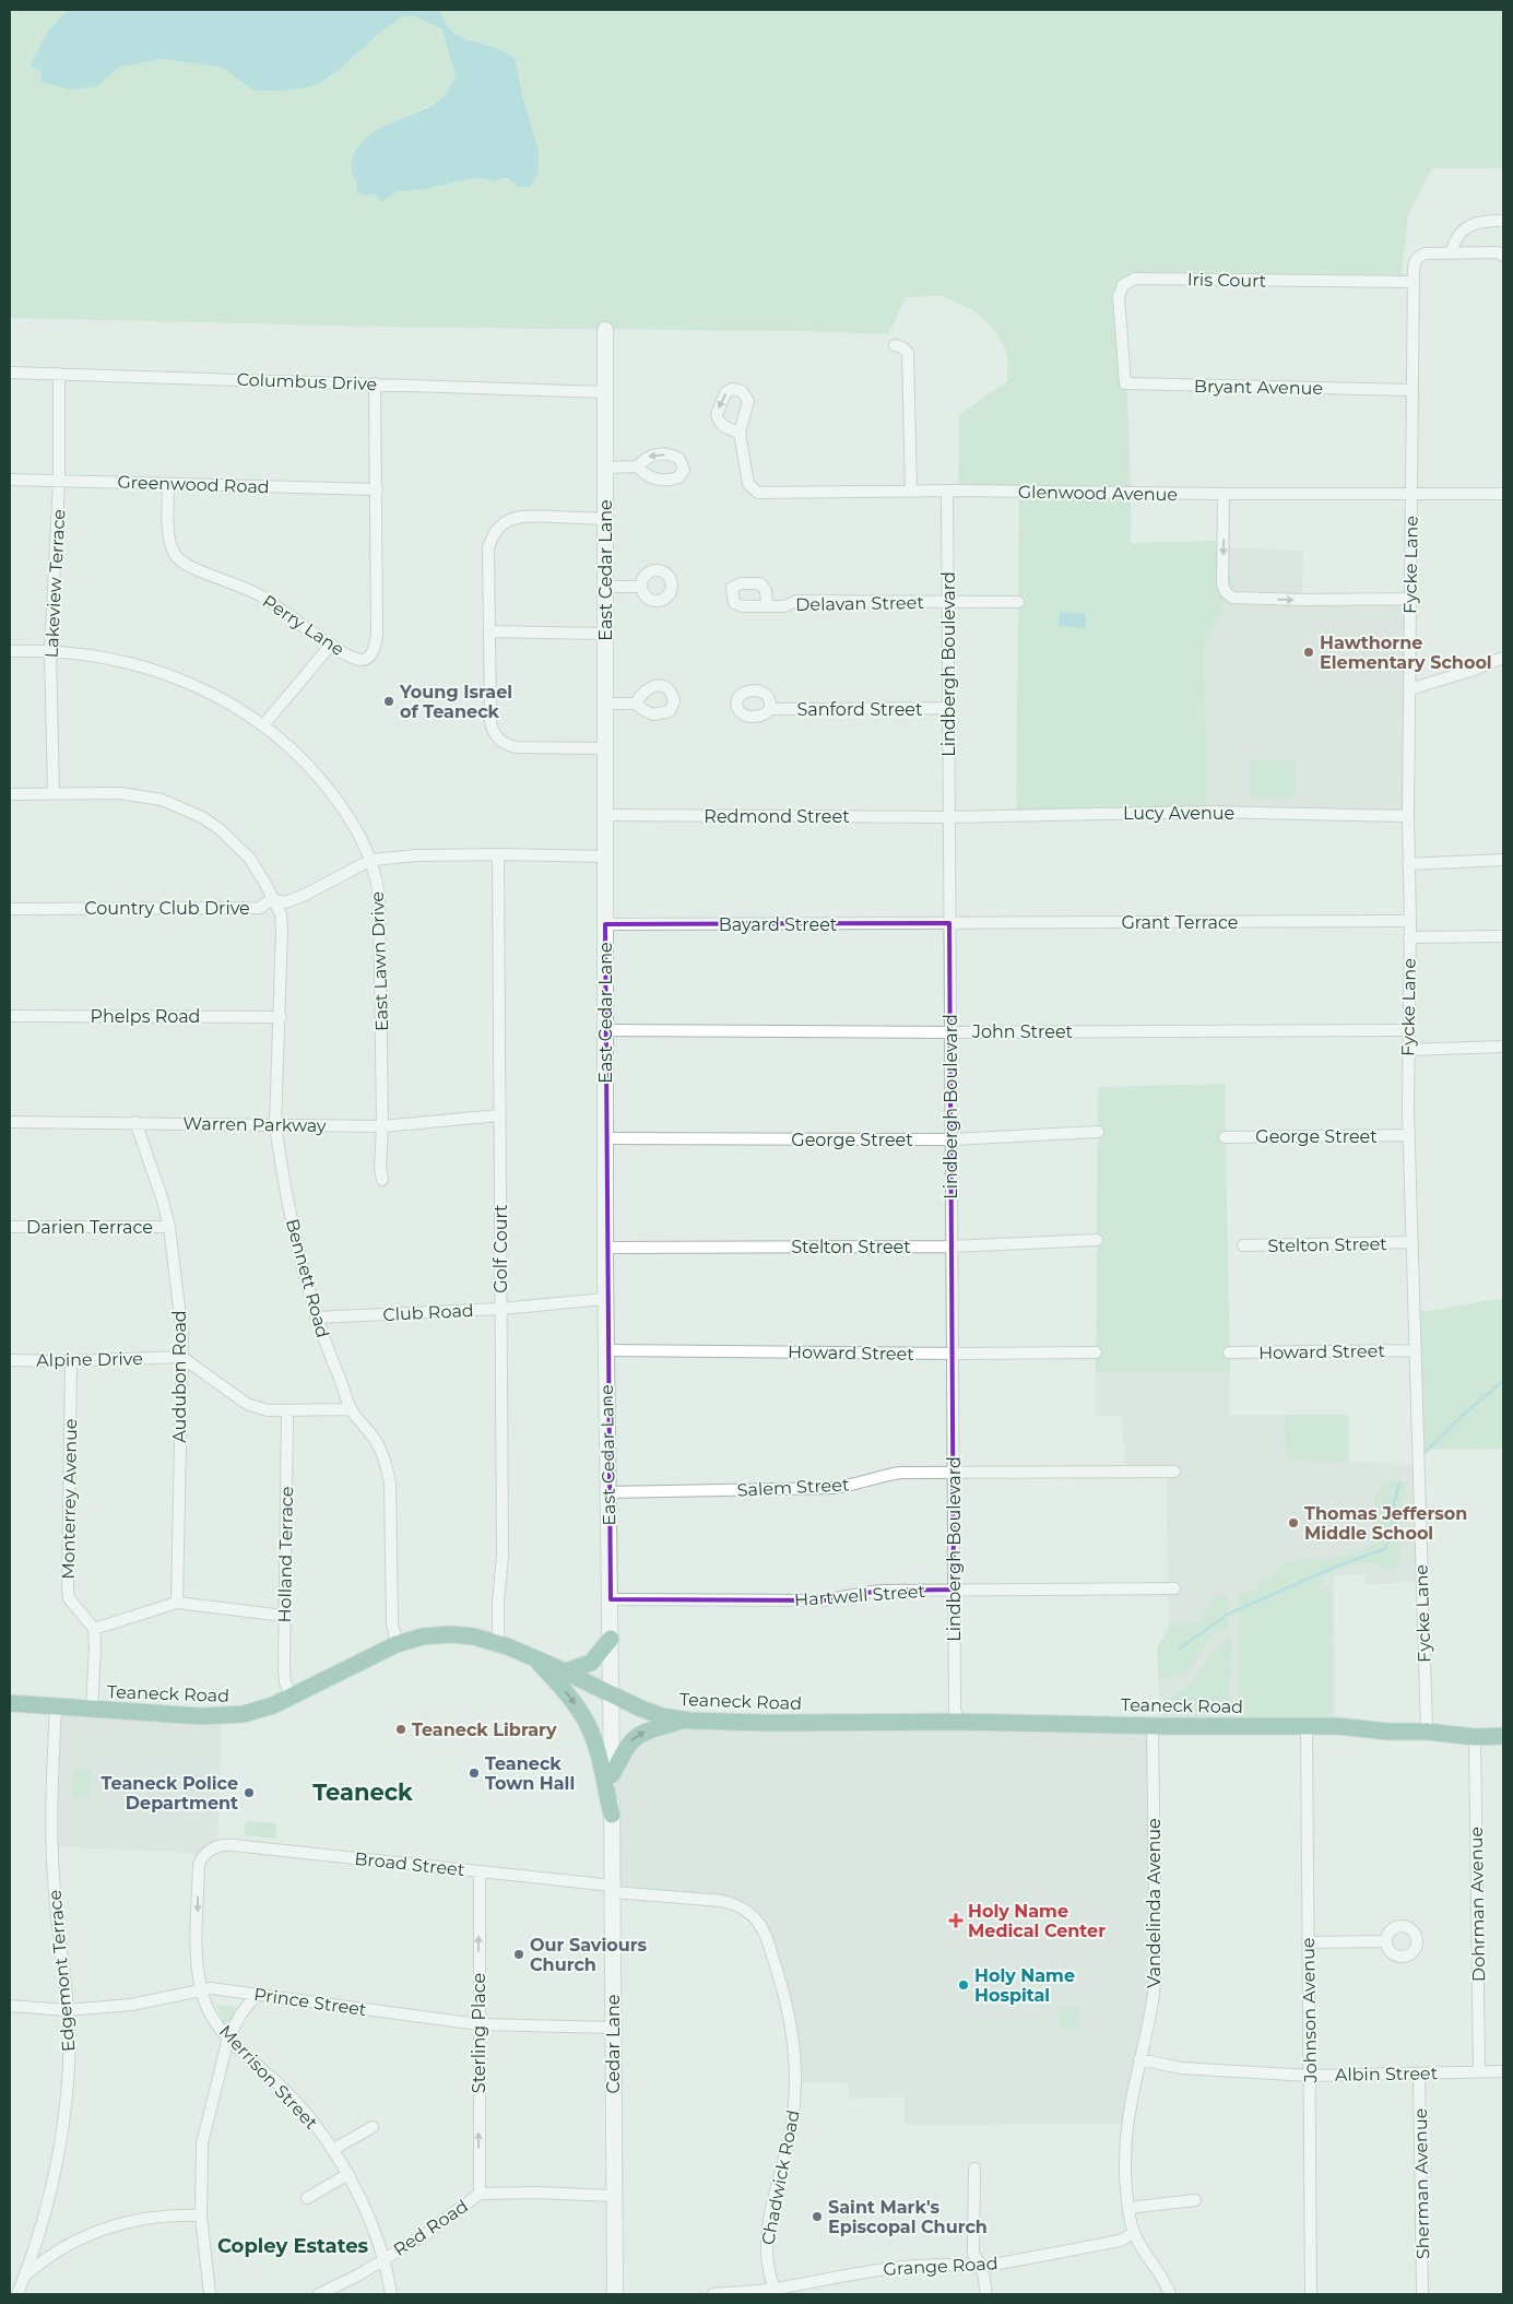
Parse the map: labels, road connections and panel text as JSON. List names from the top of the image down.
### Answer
{
  "streets": {
    "main road": ["Teaneck Road"],
    "street": [
      "Iris Court",
      "Columbus Drive",
      "Bryant Avenue",
      "Greenwood Road",
      "Glenwood Avenue",
      "Fycke Lane",
      "East Cedar Lane",
      "Lakeview Terrace",
      "Delavan Street",
      "Perry Lane",
      "Lindbergh Boulevard",
      "Sanford Street",
      "Lucy Avenue",
      "Redmond Street",
      "Country Club Drive",
      "Grant Terrace",
      "Bayard Street",
      "East Lawn Drive",
      "Phelps Road",
      "John Street",
      "Warren Parkway",
      "George Street",
      "Darien Terrace",
      "Stelton Street",
      "Golf Court",
      "Bennett Road",
      "Club Road",
      "Howard Street",
      "Alpine Drive",
      "Audubon Road",
      "Salem Street",
      "Monterrey Avenue",
      "Holland Terrace",
      "Hartwell Street",
      "Broad Street",
      "Vandelinda Avenue",
      "Dohrman Avenue",
      "Edgemont Terrace",
      "Prince Street",
      "Johnson Avenue",
      "Sterling Place",
      "Cedar Lane",
      "Albin Street",
      "Merrison Street",
      "Chadwick Road",
      "Sherman Avenue",
      "Red Road",
      "Grange Road"
    ]
  },
  "crossings": [
    ["Iris Court", "Bryant Avenue"],
    ["Iris Court", "Fycke Lane"],
    ["Columbus Drive", "East Cedar Lane"],
    ["Columbus Drive", "Lakeview Terrace"],
    ["Columbus Drive", "Perry Lane"],
    ["Bryant Avenue", "Fycke Lane"],
    ["Greenwood Road", "Lakeview Terrace"],
    ["Greenwood Road", "Perry Lane"],
    ["Glenwood Avenue", "Fycke Lane"],
    ["Glenwood Avenue", "Lindbergh Boulevard"],
    ["Fycke Lane", "Lucy Avenue"],
    ["Fycke Lane", "Grant Terrace"],
    ["Fycke Lane", "John Street"],
    ["Fycke Lane", "George Street"],
    ["Fycke Lane", "Stelton Street"],
    ["Fycke Lane", "Howard Street"],
    ["Fycke Lane", "Teaneck Road"],
    ["East Cedar Lane", "Redmond Street"],
    ["East Cedar Lane", "Country Club Drive"],
    ["East Cedar Lane", "Bayard Street"],
    ["East Cedar Lane", "John Street"],
    ["East Cedar Lane", "George Street"],
    ["East Cedar Lane", "Stelton Street"],
    ["East Cedar Lane", "Club Road"],
    ["East Cedar Lane", "Howard Street"],
    ["East Cedar Lane", "Salem Street"],
    ["East Cedar Lane", "Hartwell Street"],
    ["East Cedar Lane", "Teaneck Road"],
    ["East Cedar Lane", "Cedar Lane"],
    ["Lakeview Terrace", "East Lawn Drive"],
    ["Lakeview Terrace", "Bennett Road"],
    ["Delavan Street", "Lindbergh Boulevard"],
    ["Lindbergh Boulevard", "Sanford Street"],
    ["Lindbergh Boulevard", "Lucy Avenue"],
    ["Lindbergh Boulevard", "Redmond Street"],
    ["Lindbergh Boulevard", "Grant Terrace"],
    ["Lindbergh Boulevard", "Bayard Street"],
    ["Lindbergh Boulevard", "John Street"],
    ["Lindbergh Boulevard", "George Street"],
    ["Lindbergh Boulevard", "Stelton Street"],
    ["Lindbergh Boulevard", "Howard Street"],
    ["Lindbergh Boulevard", "Salem Street"],
    ["Lindbergh Boulevard", "Hartwell Street"],
    ["Lindbergh Boulevard", "Teaneck Road"],
    ["Lucy Avenue", "Redmond Street"],
    ["Country Club Drive", "East Lawn Drive"],
    ["Country Club Drive", "Golf Court"],
    ["Country Club Drive", "Bennett Road"],
    ["Grant Terrace", "Bayard Street"],
    ["East Lawn Drive", "Warren Parkway"],
    ["Phelps Road", "Bennett Road"],
    ["Warren Parkway", "Golf Court"],
    ["Warren Parkway", "Bennett Road"],
    ["Warren Parkway", "Audubon Road"],
    ["Darien Terrace", "Audubon Road"],
    ["Golf Court", "Club Road"],
    ["Golf Court", "Teaneck Road"],
    ["Bennett Road", "Club Road"],
    ["Bennett Road", "Teaneck Road"],
    ["Alpine Drive", "Audubon Road"],
    ["Alpine Drive", "Monterrey Avenue"],
    ["Holland Terrace", "Teaneck Road"],
    ["Teaneck Road", "Vandelinda Avenue"],
    ["Teaneck Road", "Dohrman Avenue"],
    ["Teaneck Road", "Edgemont Terrace"],
    ["Teaneck Road", "Johnson Avenue"],
    ["Teaneck Road", "Cedar Lane"],
    ["Broad Street", "Sterling Place"],
    ["Broad Street", "Cedar Lane"],
    ["Broad Street", "Merrison Street"],
    ["Broad Street", "Chadwick Road"],
    ["Vandelinda Avenue", "Albin Street"],
    ["Vandelinda Avenue", "Grange Road"],
    ["Dohrman Avenue", "Albin Street"],
    ["Edgemont Terrace", "Prince Street"],
    ["Prince Street", "Sterling Place"],
    ["Prince Street", "Cedar Lane"],
    ["Prince Street", "Merrison Street"],
    ["Johnson Avenue", "Albin Street"],
    ["Sterling Place", "Red Road"],
    ["Cedar Lane", "Chadwick Road"],
    ["Cedar Lane", "Red Road"],
    ["Albin Street", "Sherman Avenue"],
    ["Merrison Street", "Red Road"],
    ["Chadwick Road", "Grange Road"]
  ],
  "one_way": ["Sterling Place"],
  "districts": ["Teaneck", "Copley Estates"],
  "places": {
    "other": [
      "Hawthorne Elementary School",
      "Young Israel of Teaneck",
      "Thomas Jefferson Middle School",
      "Teaneck Library",
      "Teaneck Town Hall",
      "Teaneck Police Department",
      "Our Saviours Church",
      "Holy Name Hospital",
      "Saint Mark's Episcopal Church"
    ],
    "health": ["Holy Name Medical Center"]
  }
}
